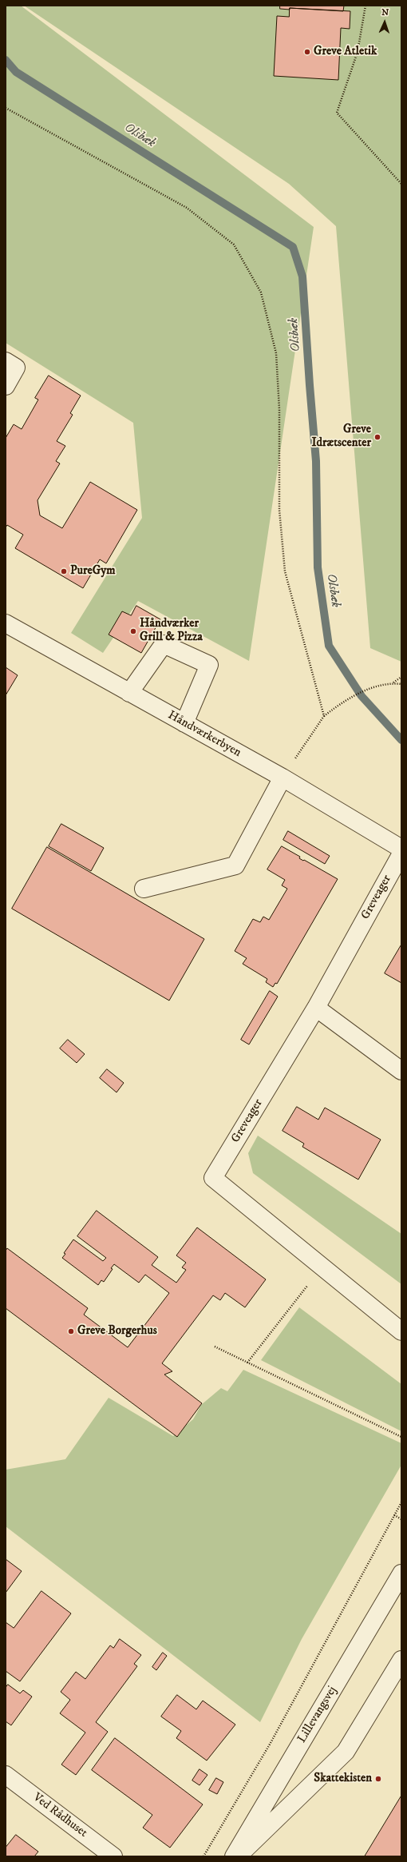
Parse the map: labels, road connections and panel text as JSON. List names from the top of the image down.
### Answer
{
  "streets": {
    "street": [
      "Håndværkerbyen",
      "Greveager",
      "Lillevangsvej",
      "Ved Rådhuset"
    ]
  },
  "water": ["Olsbæk"],
  "places": [
    "Greve Atletik",
    "Greve Idrætscenter",
    "PureGym",
    "Håndværker Grill & Pizza",
    "Greve Borgerhus",
    "Skattekisten"
  ],
  "north": "top"
}
